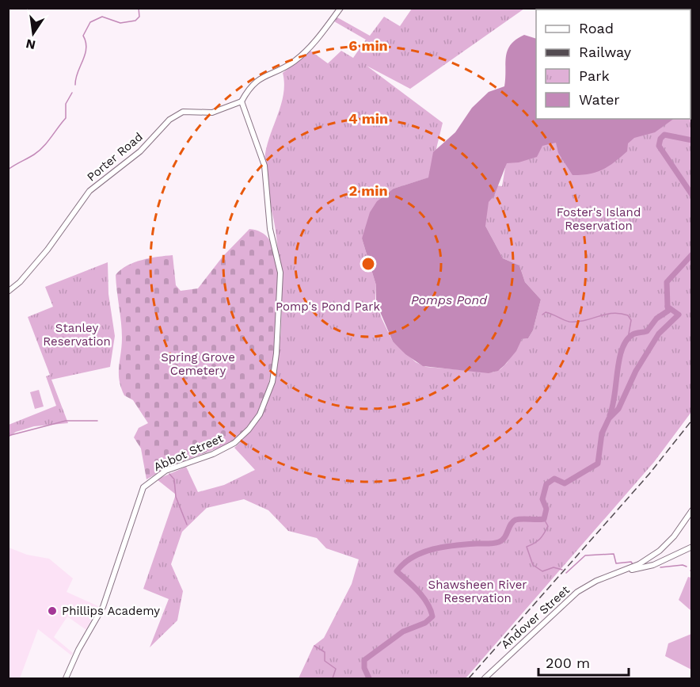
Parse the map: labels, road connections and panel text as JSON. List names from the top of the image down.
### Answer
{
  "streets": {
    "street": ["Porter Road", "Abbot Street", "Andover Street"]
  },
  "crossings": [
    ["Porter Road", "Abbot Street"]
  ],
  "water": ["Pomps Pond"],
  "parks": [
    "Foster's Island Reservation",
    "Pomp's Pond Park",
    "Stanley Reservation",
    "Spring Grove Cemetery",
    "Shawsheen River Reservation"
  ],
  "places": ["Phillips Academy"],
  "legend": [
    "Road",
    "Railway",
    "Park",
    "Water"
  ],
  "scale_bar": "200 m",
  "north": "bottom",
  "rings": ["6 min", "4 min", "2 min"]
}
